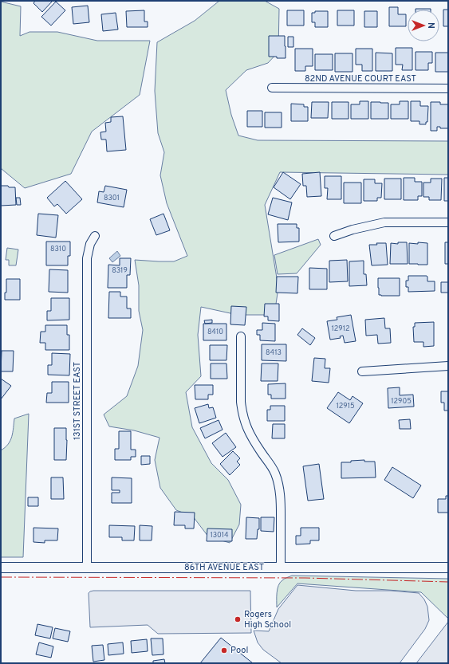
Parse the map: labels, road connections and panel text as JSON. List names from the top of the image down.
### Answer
{
  "streets": {
    "street": ["82ND AVENUE COURT EAST", "131ST STREET EAST", "86TH AVENUE EAST"]
  },
  "crossings": [
    ["131ST STREET EAST", "86TH AVENUE EAST"]
  ],
  "places": ["Rogers High School", "Pool"],
  "house_numbers": [
    "8301",
    "8310",
    "8319",
    "12912",
    "8410",
    "8413",
    "12905",
    "12915",
    "13014"
  ],
  "north": "right"
}
